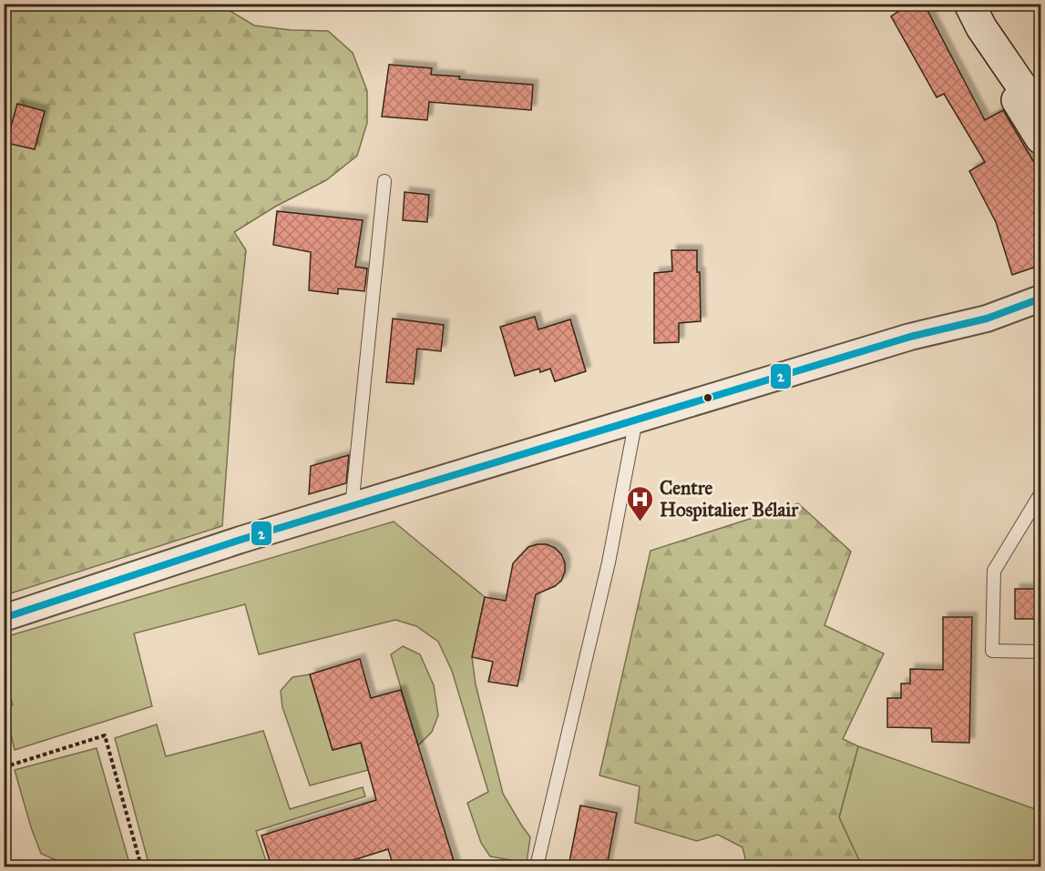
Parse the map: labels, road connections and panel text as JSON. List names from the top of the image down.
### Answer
{
  "places": {
    "hospital": ["Centre Hospitalier Bélair"]
  },
  "lines": ["transit line 2"]
}
